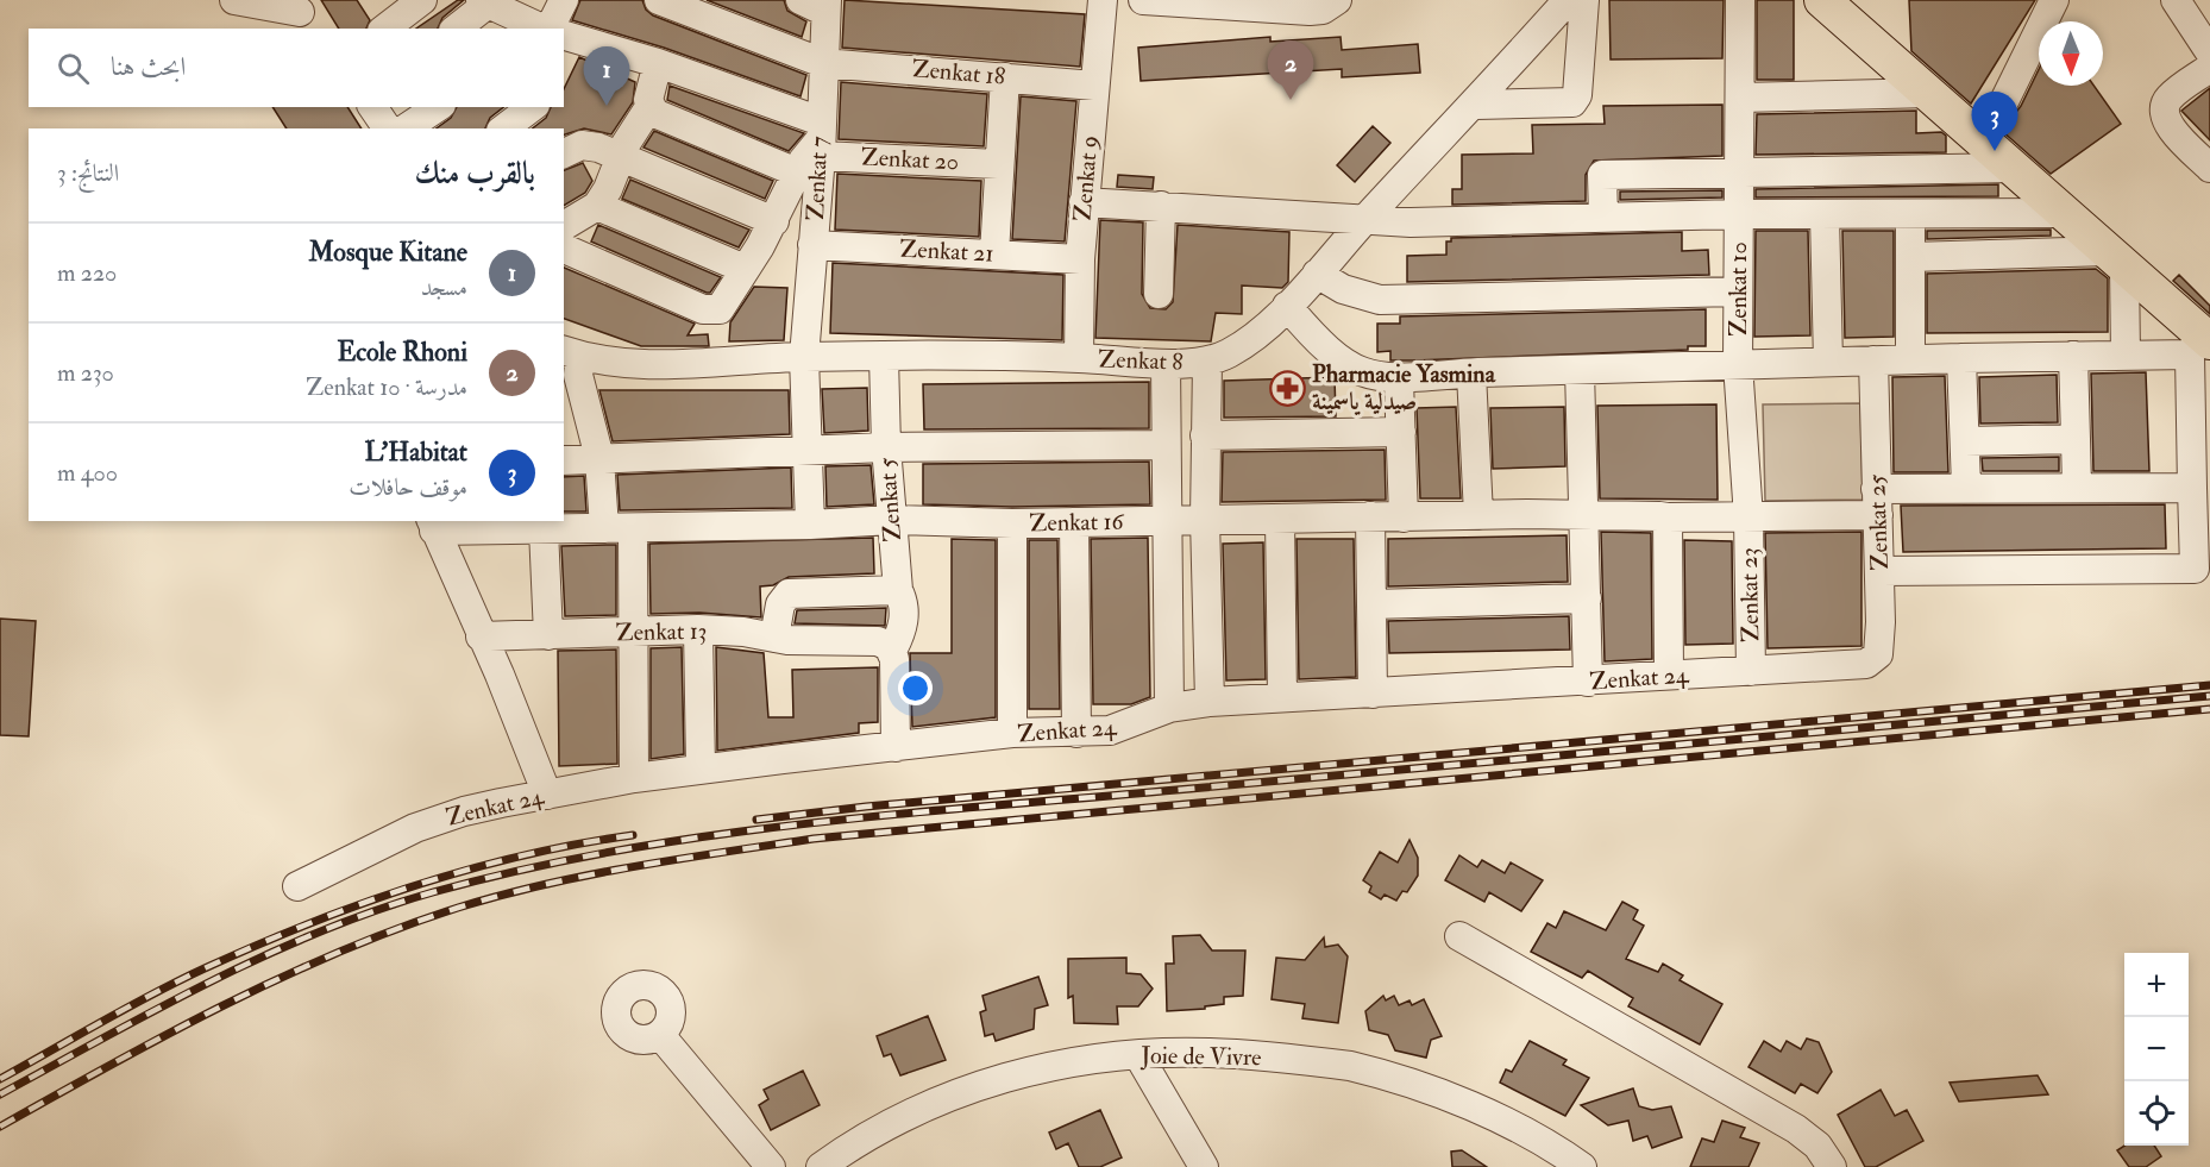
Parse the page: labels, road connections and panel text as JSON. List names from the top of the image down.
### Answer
{
  "streets": {
    "street": [
      "Zenkat 18",
      "Zenkat 20",
      "Zenkat 7",
      "Zenkat 9",
      "Zenkat 21",
      "Zenkat 10",
      "Zenkat 8",
      "Zenkat 5",
      "Zenkat 16",
      "Zenkat 25",
      "Zenkat 23",
      "Zenkat 13",
      "Zenkat 24",
      "Joie de Vivre"
    ]
  },
  "crossings": [
    ["Zenkat 18", "Zenkat 7"],
    ["Zenkat 18", "Zenkat 9"],
    ["Zenkat 20", "Zenkat 7"],
    ["Zenkat 7", "Zenkat 21"],
    ["Zenkat 7", "Zenkat 8"],
    ["Zenkat 7", "Zenkat 16"],
    ["Zenkat 9", "Zenkat 21"],
    ["Zenkat 9", "Zenkat 8"],
    ["Zenkat 10", "Zenkat 16"],
    ["Zenkat 10", "Zenkat 23"],
    ["Zenkat 8", "Zenkat 5"],
    ["Zenkat 5", "Zenkat 16"],
    ["Zenkat 5", "Zenkat 13"],
    ["Zenkat 16", "Zenkat 25"],
    ["Zenkat 16", "Zenkat 23"],
    ["Zenkat 25", "Zenkat 24"],
    ["Zenkat 23", "Zenkat 24"]
  ],
  "places": {
    "pharmacy": ["Pharmacie Yasmina صيدلية ياسمينة"]
  },
  "north": "bottom",
  "page": {
    "search": "ابحث هنا",
    "pins": ["2", "1", "3"],
    "heading": ["بالقرب منك", "النتائج: 3"],
    "list": [
      {
        "mark": "1",
        "name": "Mosque Kitane",
        "note": "مسجد",
        "value": "220 m"
      },
      {
        "mark": "2",
        "name": "Ecole Rhoni",
        "note": "مدرسة · Zenkat 10",
        "value": "230 m"
      },
      {
        "mark": "3",
        "name": "L'Habitat",
        "note": "موقف حافلات",
        "value": "400 m"
      }
    ],
    "map_buttons": ["+", "−"]
  }
}
